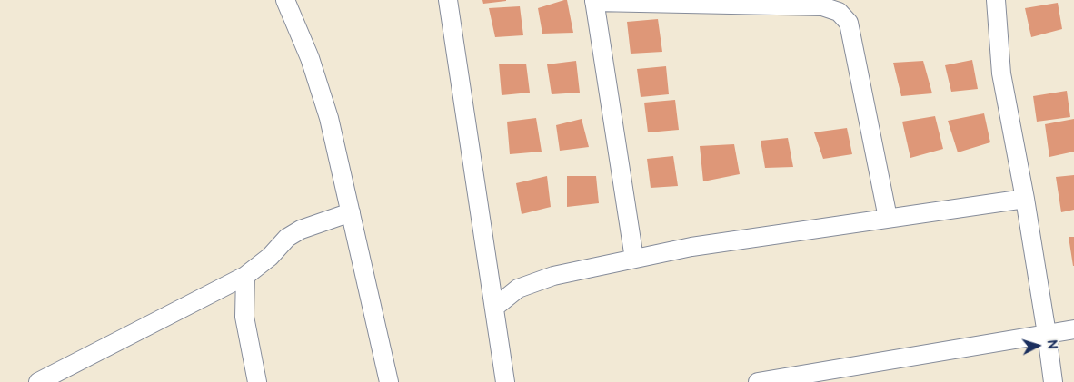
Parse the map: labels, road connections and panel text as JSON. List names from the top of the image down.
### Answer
{
  "north": "right"
}
